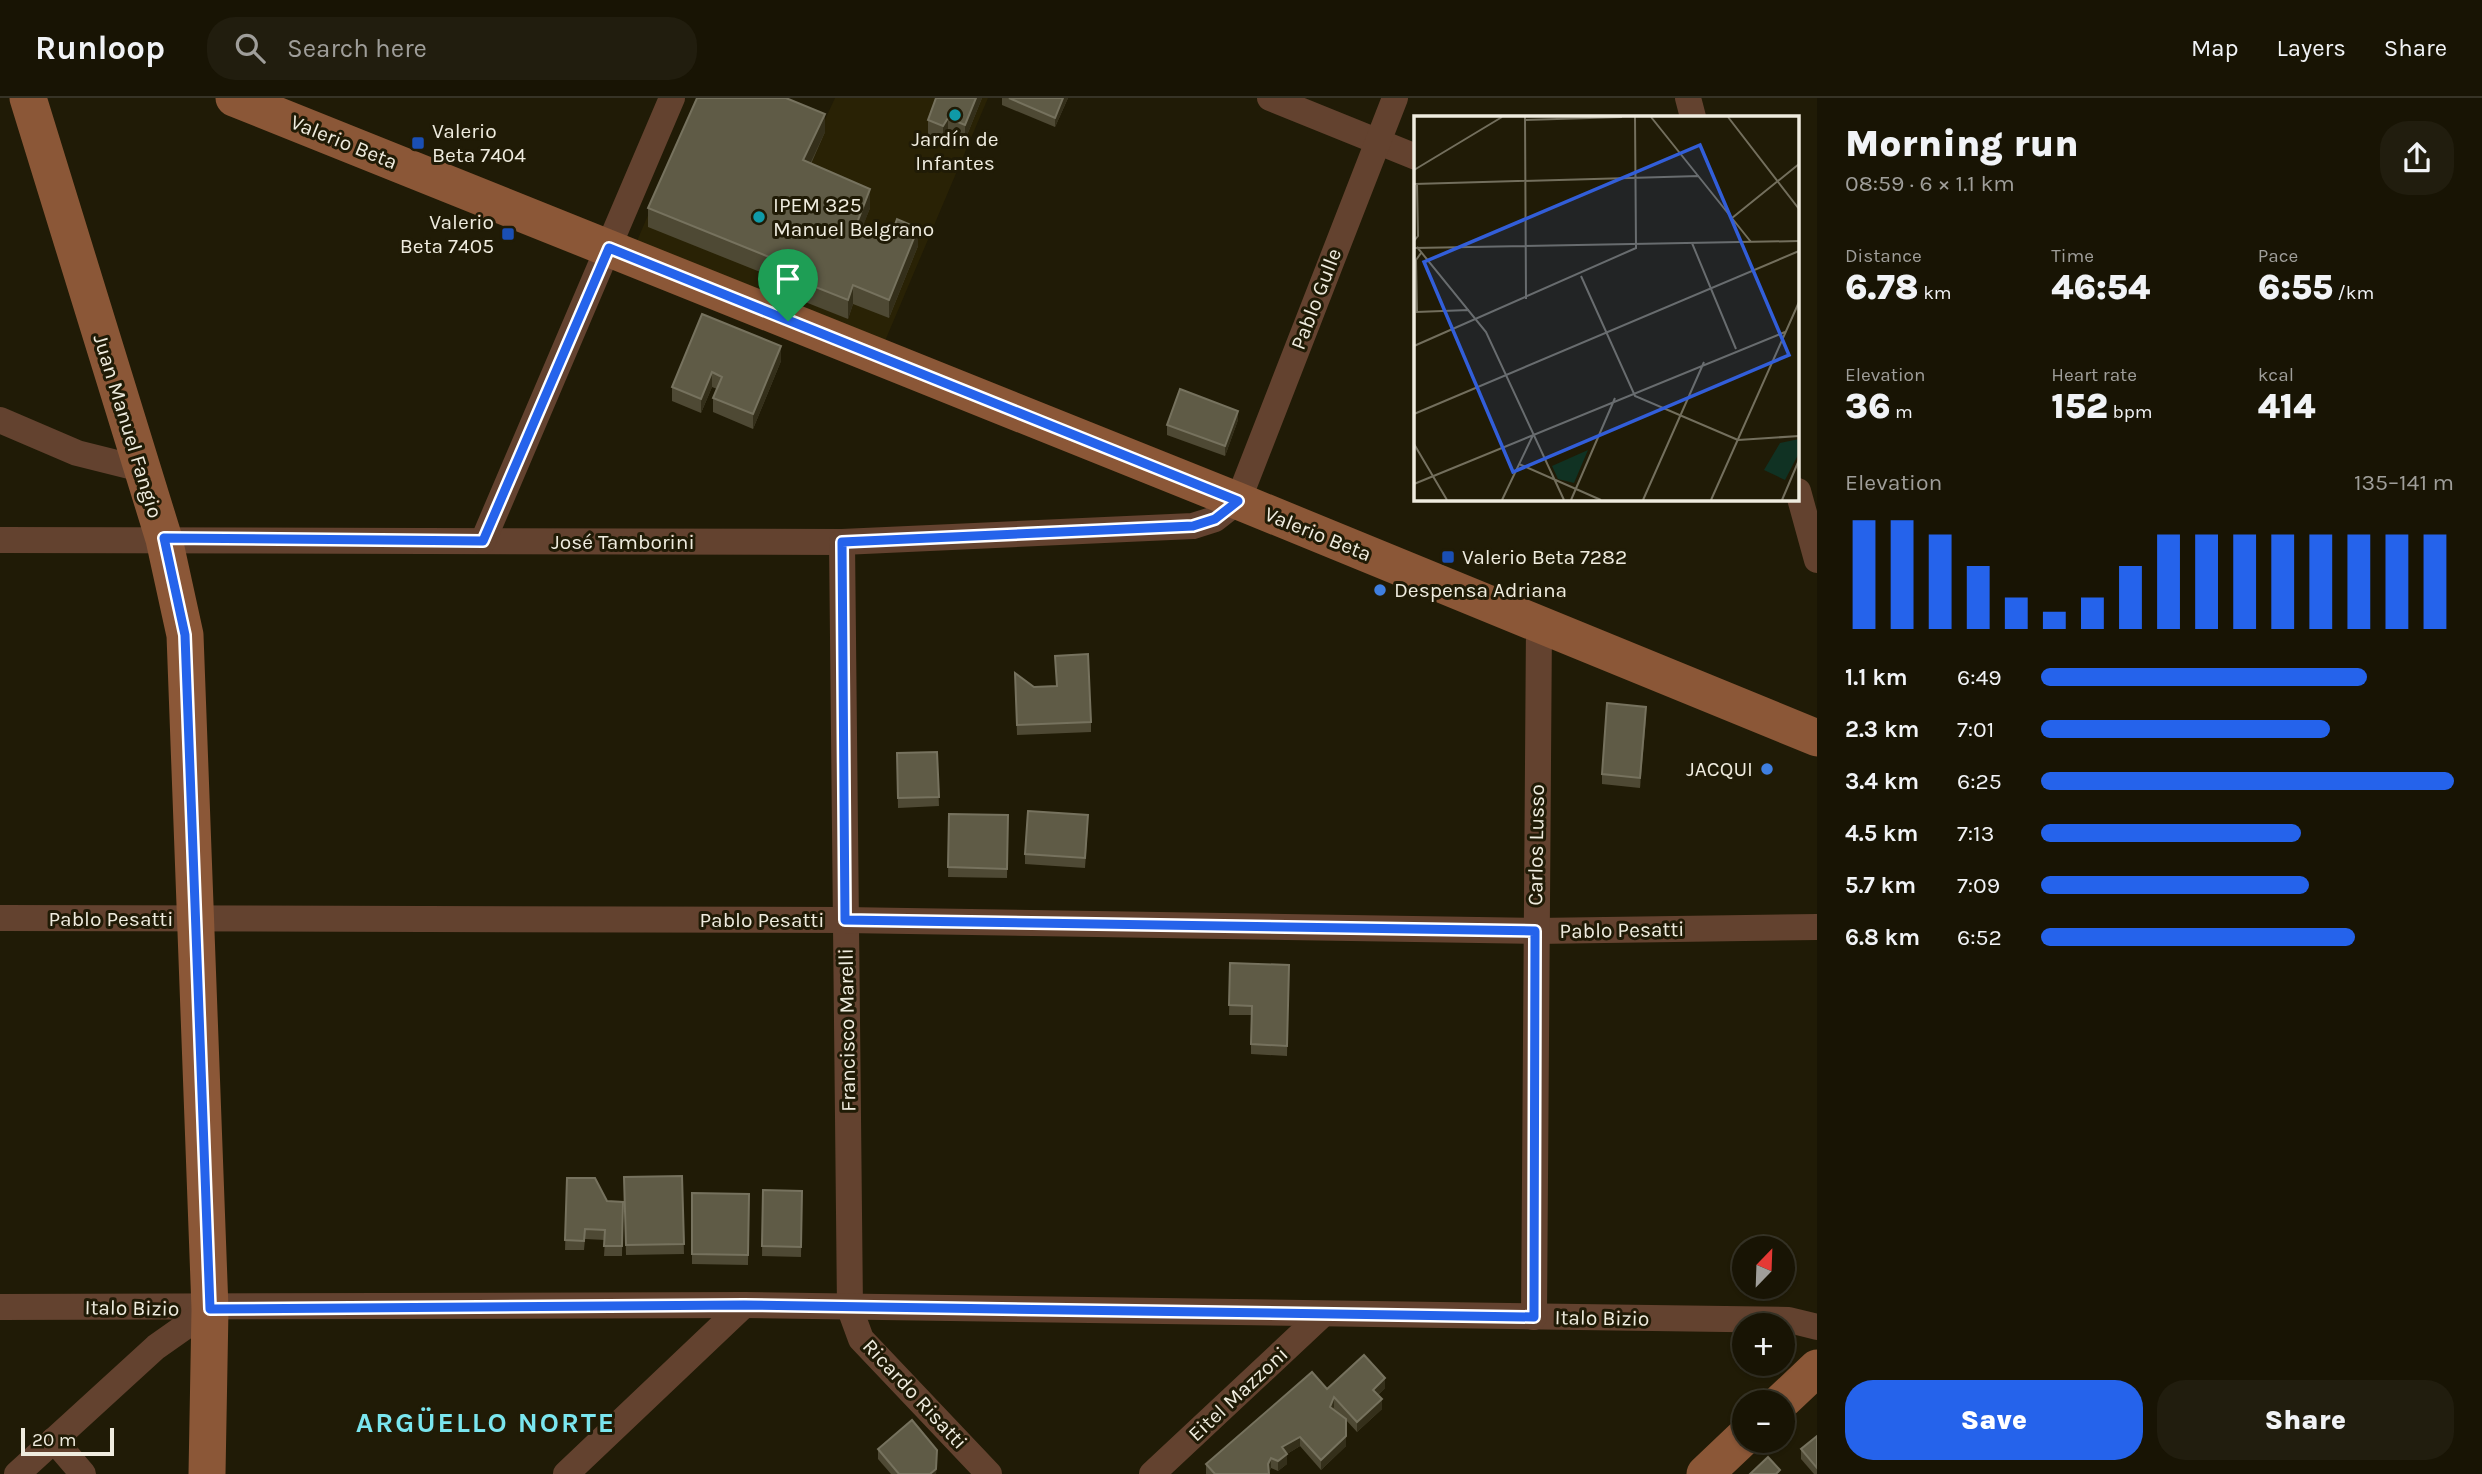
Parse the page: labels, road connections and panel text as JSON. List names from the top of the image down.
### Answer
{
  "streets": {
    "main road": ["Valerio Beta", "Juan Manuel Fangio"],
    "street": [
      "Pablo Gulle",
      "José Tamborini",
      "Carlos Lusso",
      "Pablo Pesatti",
      "Francisco Marelli",
      "Italo Bizio",
      "Ricardo Risatti",
      "Eitel Mazzoni"
    ]
  },
  "crossings": [
    ["Valerio Beta", "Pablo Gulle"],
    ["Valerio Beta", "José Tamborini"],
    ["Valerio Beta", "Carlos Lusso"],
    ["Pablo Gulle", "José Tamborini"],
    ["Juan Manuel Fangio", "José Tamborini"],
    ["Juan Manuel Fangio", "Pablo Pesatti"],
    ["Juan Manuel Fangio", "Italo Bizio"],
    ["José Tamborini", "Francisco Marelli"],
    ["Carlos Lusso", "Pablo Pesatti"],
    ["Carlos Lusso", "Italo Bizio"],
    ["Pablo Pesatti", "Francisco Marelli"],
    ["Francisco Marelli", "Italo Bizio"],
    ["Francisco Marelli", "Ricardo Risatti"],
    ["Italo Bizio", "Ricardo Risatti"],
    ["Italo Bizio", "Eitel Mazzoni"]
  ],
  "districts": ["ARGÜELLO NORTE"],
  "places": {
    "other": [
      "Jardín de Infantes",
      "IPEM 325 Manuel Belgrano",
      "Despensa Adriana",
      "JACQUI"
    ],
    "transit": ["Valerio Beta 7404", "Valerio Beta 7405", "Valerio Beta 7282"]
  },
  "scale_bar": "20 m",
  "north": "top right",
  "page": {
    "header": "Runloop",
    "search": "Search here",
    "nav": ["Map", "Layers", "Share"],
    "heading": ["Morning run", "08:59 · 6 × 1.1 km"],
    "stats": [
      ["Distance", "6.78 km"],
      ["Time", "46:54"],
      ["Pace", "6:55 /km"],
      ["Elevation", "36 m"],
      ["Heart rate", "152 bpm"],
      ["kcal", "414"]
    ],
    "chart": ["Elevation", "135–141 m"],
    "list": [
      {
        "name": "1.1 km",
        "note": "6:49"
      },
      {
        "name": "2.3 km",
        "note": "7:01"
      },
      {
        "name": "3.4 km",
        "note": "6:25"
      },
      {
        "name": "4.5 km",
        "note": "7:13"
      },
      {
        "name": "5.7 km",
        "note": "7:09"
      },
      {
        "name": "6.8 km",
        "note": "6:52"
      }
    ],
    "map_buttons": ["+", "−"],
    "buttons": ["Save", "Share"],
    "scale": "20 m"
  }
}
